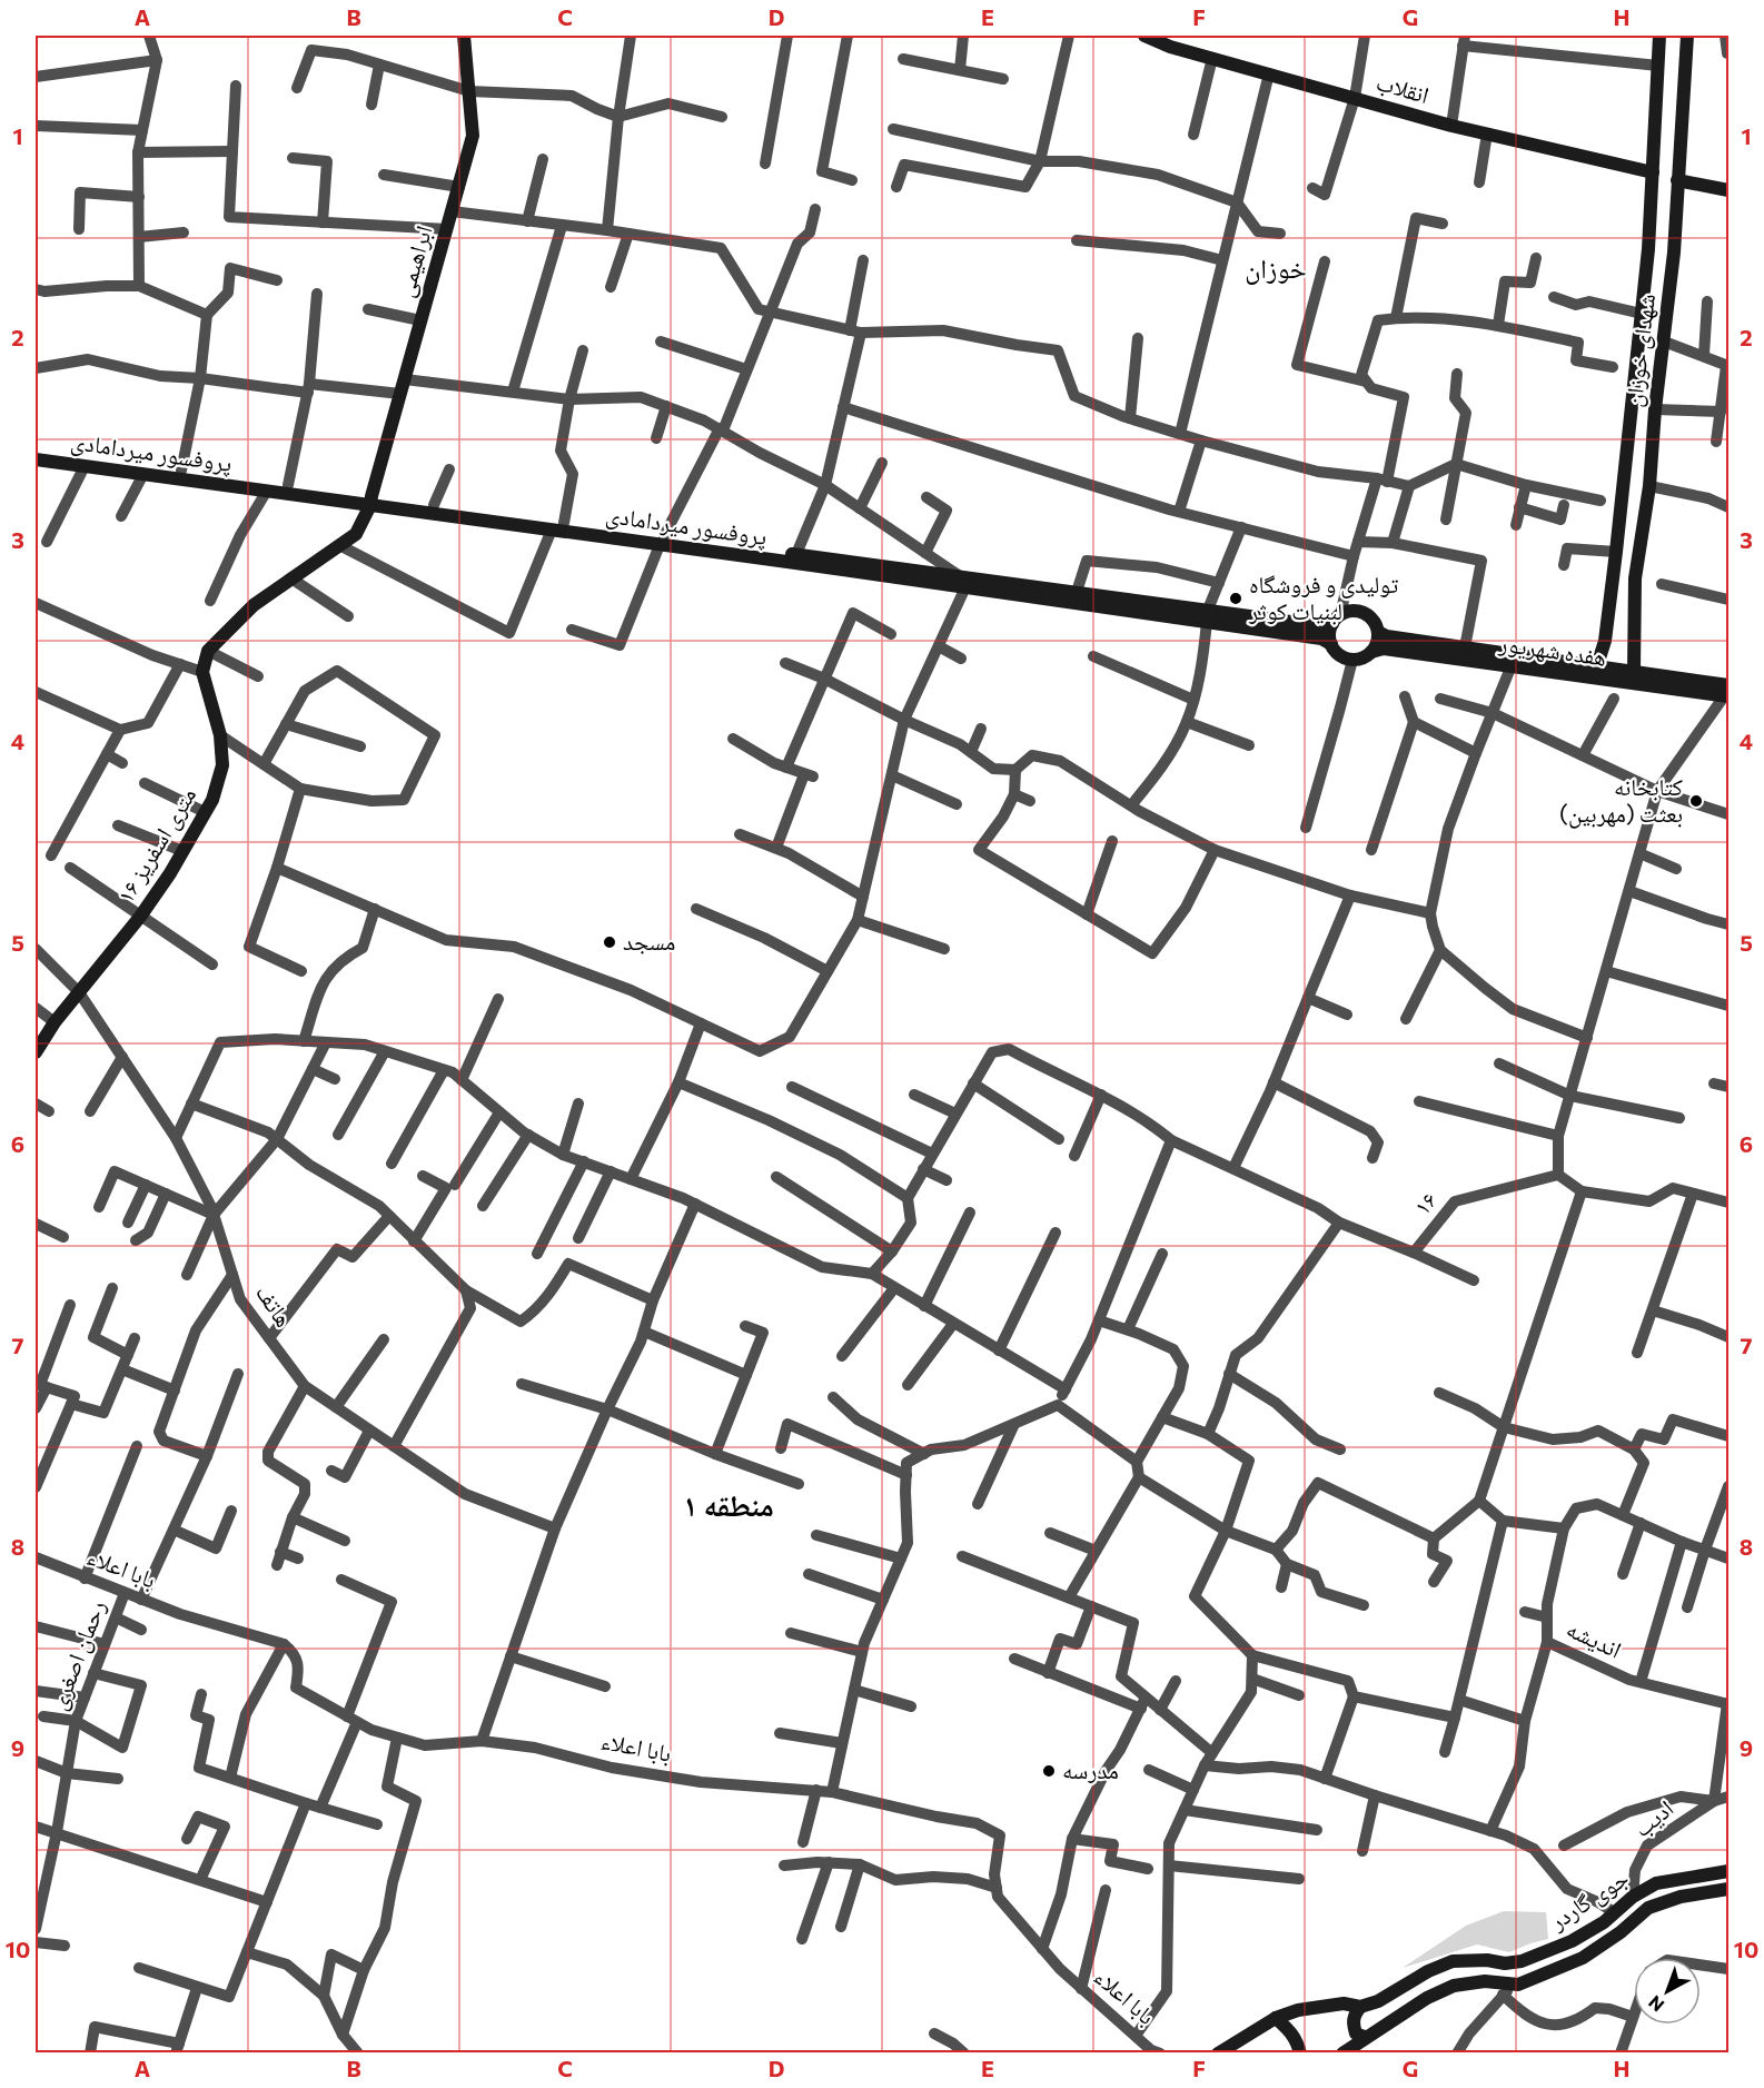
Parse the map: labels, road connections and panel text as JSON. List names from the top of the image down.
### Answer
{
  "streets": {
    "street": [
      "انقلاب",
      "ابراهیمی",
      "شهدای خوزان",
      "پروفسور میردامادی",
      "هفده شهریور",
      "۱۶ متری اسفریز",
      "۱۶",
      "هاتف",
      "بابا اعلاء",
      "اندیشه",
      "رحمان اصغری",
      "ادیب",
      "جوی گاردر"
    ]
  },
  "crossings": [
    ["انقلاب", "شهدای خوزان"],
    ["ابراهیمی", "پروفسور میردامادی"],
    ["شهدای خوزان", "هفده شهریور"],
    ["پروفسور میردامادی", "هفده شهریور"],
    ["۱۶ متری اسفریز", "هاتف"],
    ["بابا اعلاء", "رحمان اصغری"],
    ["ادیب", "جوی گاردر"]
  ],
  "districts": ["خوزان", "منطقه ۱"],
  "places": [
    "تولیدی و فروشگاه لبنیات کوثر",
    "کتابخانه بعثت (مهربین)",
    "مسجد",
    "مدرسه"
  ],
  "north": "bottom left",
  "grid": {
    "columns": [
      "A",
      "B",
      "C",
      "D",
      "E",
      "F",
      "G",
      "H"
    ],
    "rows": [
      "1",
      "2",
      "3",
      "4",
      "5",
      "6",
      "7",
      "8",
      "9",
      "10"
    ]
  }
}
